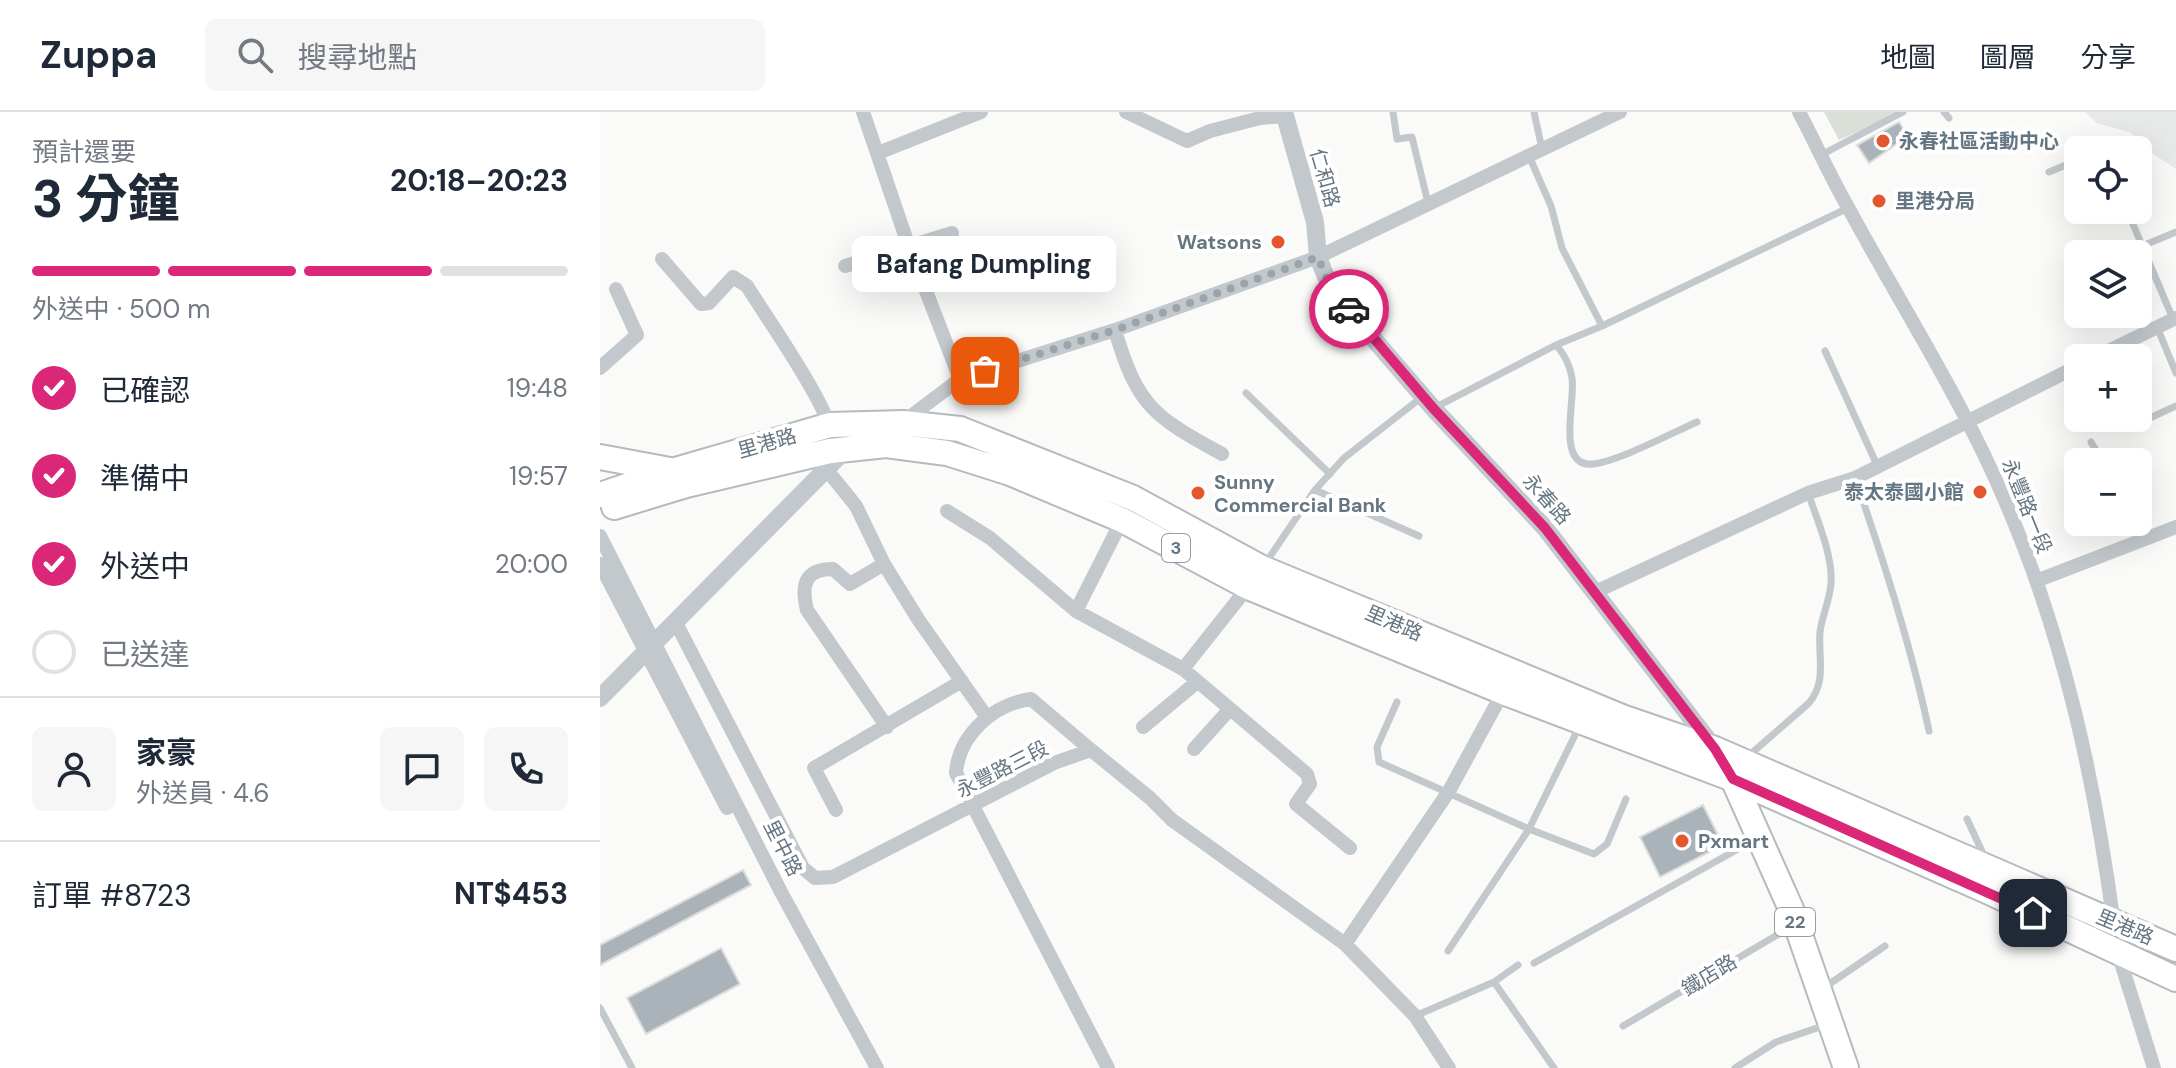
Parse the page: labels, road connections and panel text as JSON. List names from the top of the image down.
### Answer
{
  "streets": {
    "main road": ["里港路", "3", "22"],
    "street": [
      "仁和路",
      "永春路",
      "永豐路一段",
      "永豐路三段",
      "里中路"
    ],
    "lane": ["鐵店路"]
  },
  "crossings": [
    ["仁和路", "永春路"],
    ["里港路", "永春路"],
    ["里港路", "永豐路一段"],
    ["里港路", "22"],
    ["22", "鐵店路"]
  ],
  "places": [
    "永春社區活動中心",
    "里港分局",
    "Watsons",
    "Bafang Dumpling",
    "泰太泰國小館",
    "Sunny Commercial Bank",
    "Pxmart"
  ],
  "page": {
    "header": "Zuppa",
    "search": "搜尋地點",
    "nav": ["地圖", "圖層", "分享"],
    "heading": ["3 分鐘", "預計還要", "20:18–20:23"],
    "panel": [
      "家豪",
      "外送員 · 4.6",
      "訂單 #8723",
      "NT$453"
    ],
    "map_buttons": ["+", "−"],
    "bubble": "Bafang Dumpling",
    "bar": "外送中 · 500 m",
    "list": [
      ["已確認", "19:48"],
      ["準備中", "19:57"],
      ["外送中", "20:00"],
      "已送達"
    ]
  }
}
